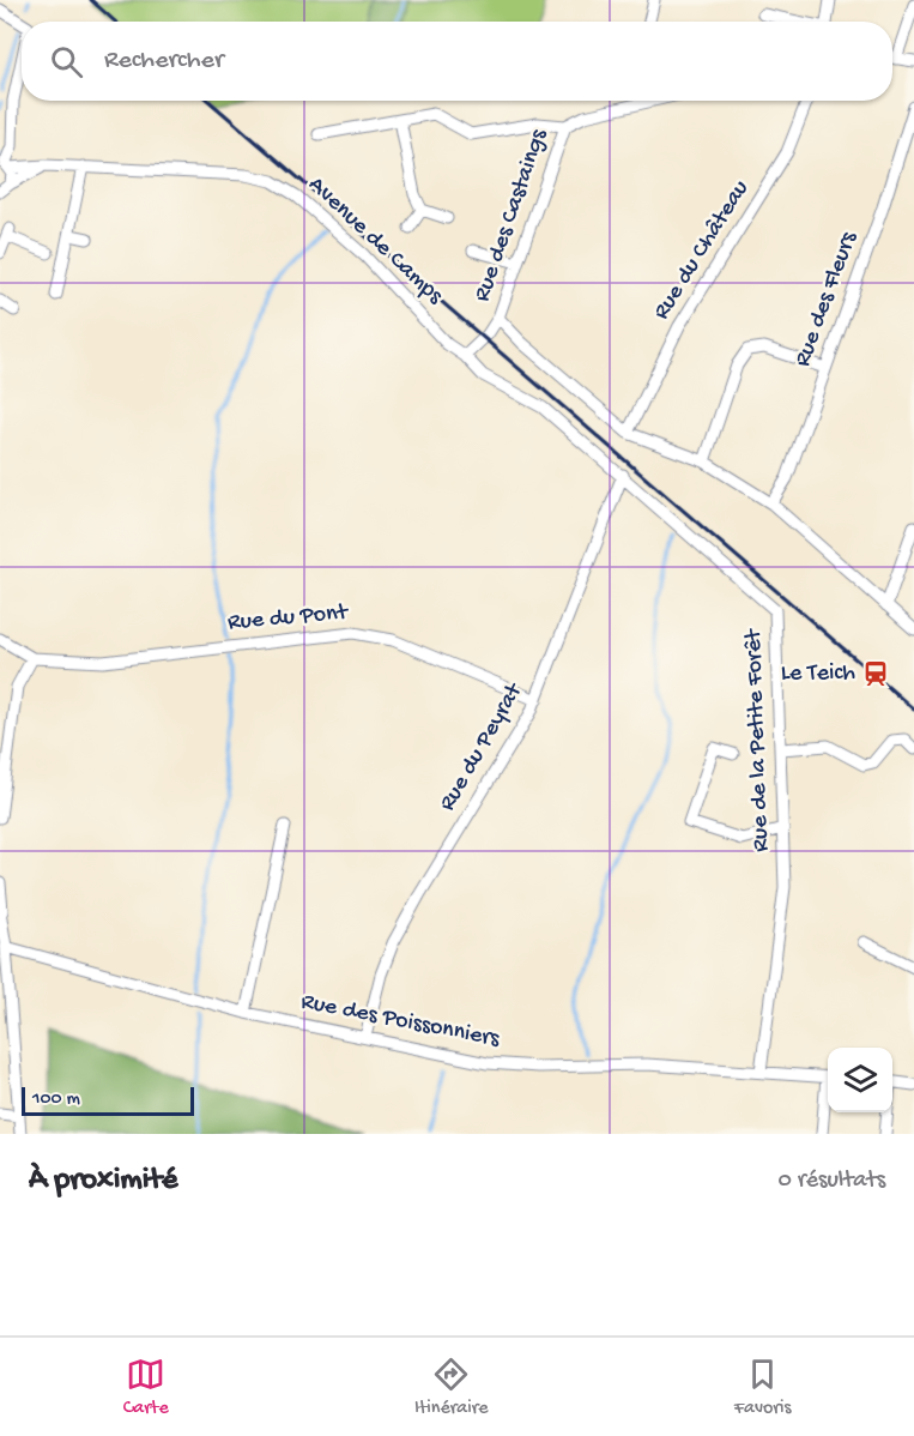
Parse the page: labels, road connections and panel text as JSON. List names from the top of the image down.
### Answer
{
  "streets": {
    "street": [
      "Rue des Castaings",
      "Avenue de Camps",
      "Rue du Château",
      "Rue des Fleurs",
      "Rue du Pont",
      "Rue de la Petite Forêt",
      "Rue du Peyrat",
      "Rue des Poissonniers"
    ]
  },
  "crossings": [
    ["Rue des Castaings", "Avenue de Camps"],
    ["Avenue de Camps", "Rue de la Petite Forêt"],
    ["Avenue de Camps", "Rue du Peyrat"],
    ["Rue du Pont", "Rue du Peyrat"],
    ["Rue de la Petite Forêt", "Rue du Peyrat"],
    ["Rue de la Petite Forêt", "Rue des Poissonniers"],
    ["Rue du Peyrat", "Rue des Poissonniers"]
  ],
  "places": {
    "station": ["Le Teich"]
  },
  "scale_bar": "100 m",
  "page": {
    "search": "Rechercher",
    "scale": "100 m",
    "heading": ["À proximité", "0 résultats"],
    "nav": ["Carte", "Itinéraire", "Favoris"]
  }
}
